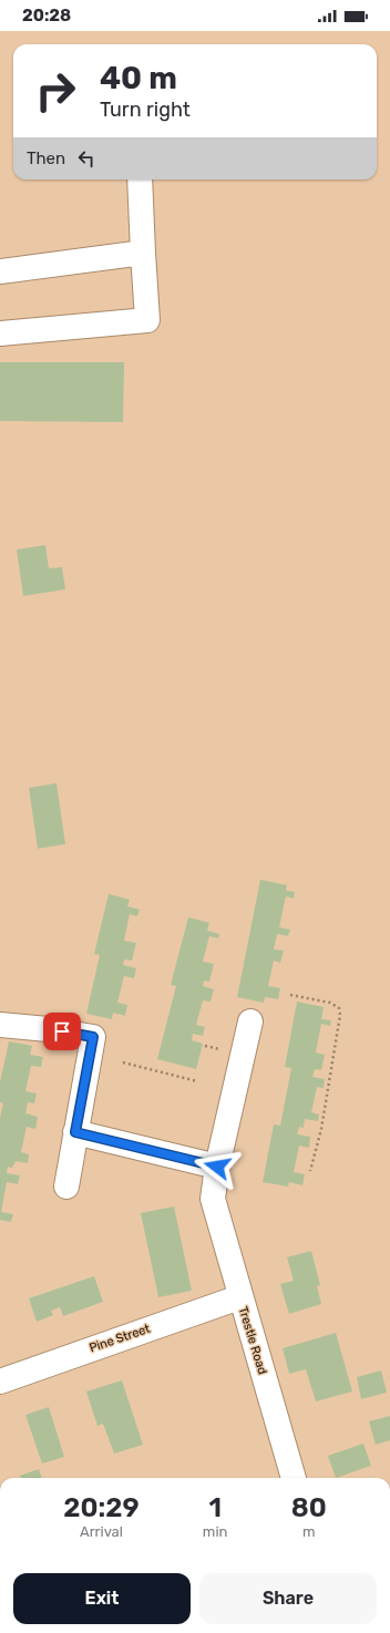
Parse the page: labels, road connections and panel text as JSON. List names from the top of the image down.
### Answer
{
  "streets": {
    "street": ["Pine Street", "Trestle Road"]
  },
  "crossings": [
    ["Pine Street", "Trestle Road"]
  ],
  "page": {
    "status": "20:28",
    "turn": ["40 m", "Turn right"],
    "then": "Then",
    "eta": [
      "20:29",
      "Arrival",
      "1",
      "min",
      "80",
      "m"
    ],
    "buttons": ["Exit", "Share"]
  }
}
